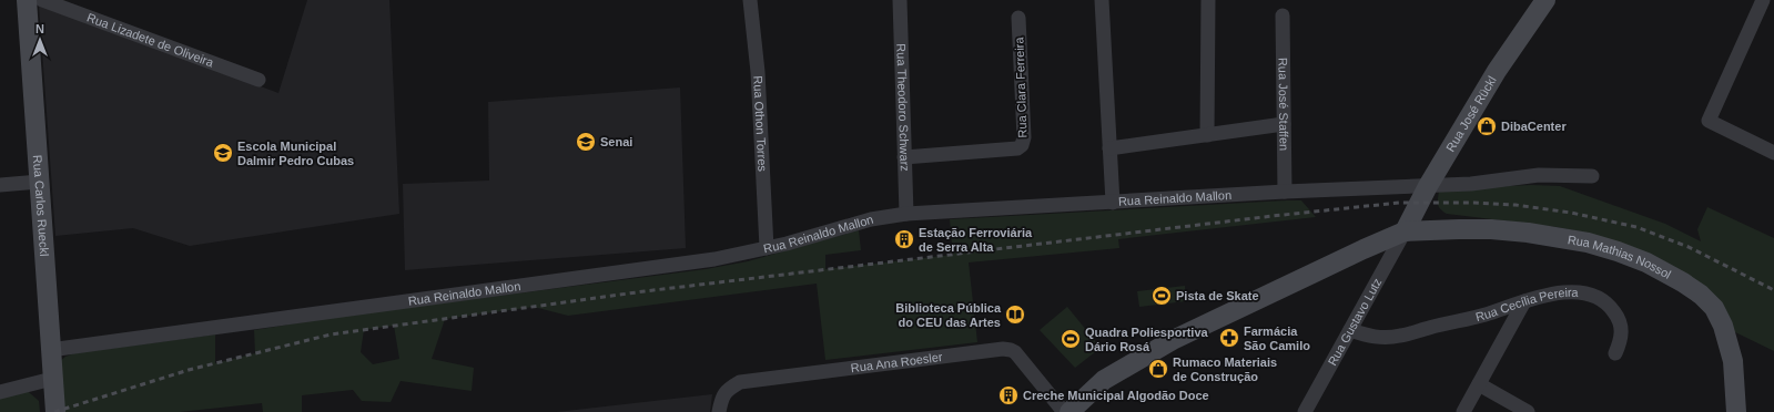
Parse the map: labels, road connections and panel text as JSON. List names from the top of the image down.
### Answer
{
  "streets": {
    "street": [
      "Rua Lizadete de Oliveira",
      "Rua Clara Ferreira",
      "Rua José Staffen",
      "Rua Theodoro Schwarz",
      "Rua José Rückl",
      "Rua Othon Torres",
      "Rua Reinaldo Mallon",
      "Rua Carlos Rueckl",
      "Rua Mathias Nossol",
      "Rua Cecília Pereira",
      "Rua Gustavo Lutz",
      "Rua Ana Roesler"
    ]
  },
  "crossings": [
    ["Rua Clara Ferreira", "Rua Theodoro Schwarz"],
    ["Rua José Staffen", "Rua Reinaldo Mallon"],
    ["Rua Theodoro Schwarz", "Rua Reinaldo Mallon"],
    ["Rua José Rückl", "Rua Reinaldo Mallon"],
    ["Rua José Rückl", "Rua Mathias Nossol"],
    ["Rua José Rückl", "Rua Gustavo Lutz"],
    ["Rua Othon Torres", "Rua Reinaldo Mallon"],
    ["Rua Reinaldo Mallon", "Rua Carlos Rueckl"],
    ["Rua Mathias Nossol", "Rua Gustavo Lutz"],
    ["Rua Cecília Pereira", "Rua Gustavo Lutz"]
  ],
  "places": {
    "shop": ["DibaCenter", "Rumaco Materiais de Construção"],
    "school or university": ["Senai", "Escola Municipal Dalmir Pedro Cubas"],
    "building": ["Estação Ferroviária de Serra Alta", "Creche Municipal Algodão Doce"],
    "sports": ["Pista de Skate", "Quadra Poliesportiva Dário Rosá"],
    "library": ["Biblioteca Pública do CEU das Artes"],
    "pharmacy": ["Farmácia São Camilo"]
  },
  "north": "top"
}
